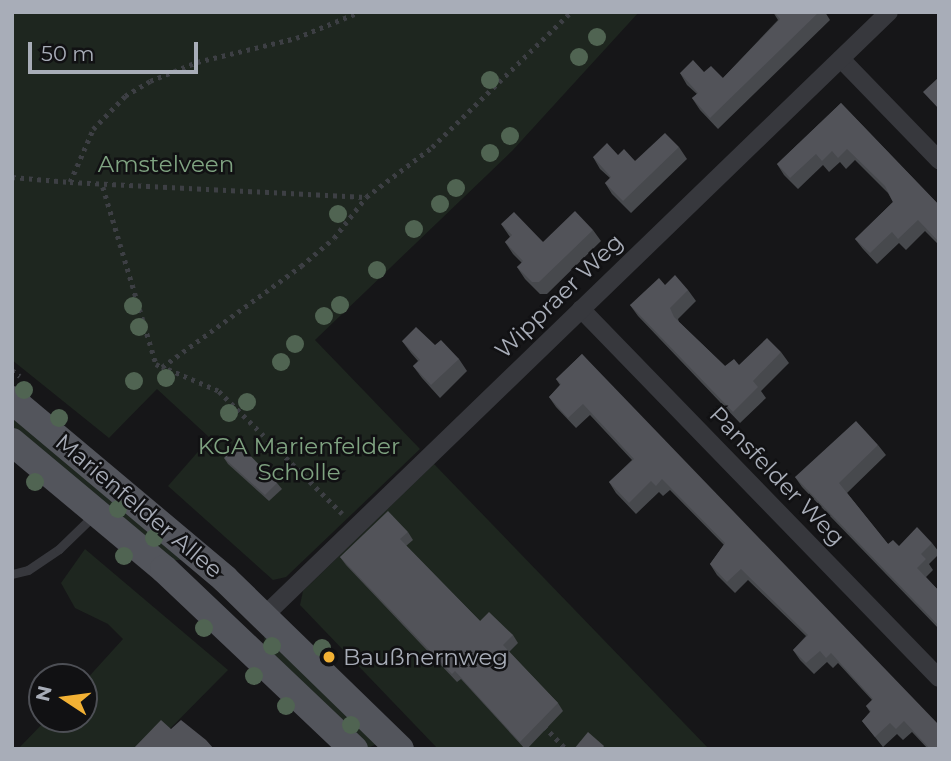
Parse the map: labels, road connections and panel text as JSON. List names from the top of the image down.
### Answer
{
  "streets": {
    "main road": ["Marienfelder Allee"],
    "street": ["Wippraer Weg", "Pansfelder Weg"]
  },
  "crossings": [
    ["Wippraer Weg", "Pansfelder Weg"],
    ["Wippraer Weg", "Marienfelder Allee"]
  ],
  "parks": ["Amstelveen", "KGA Marienfelder Scholle"],
  "places": ["Baußnernweg"],
  "scale_bar": "50 m",
  "north": "left"
}
